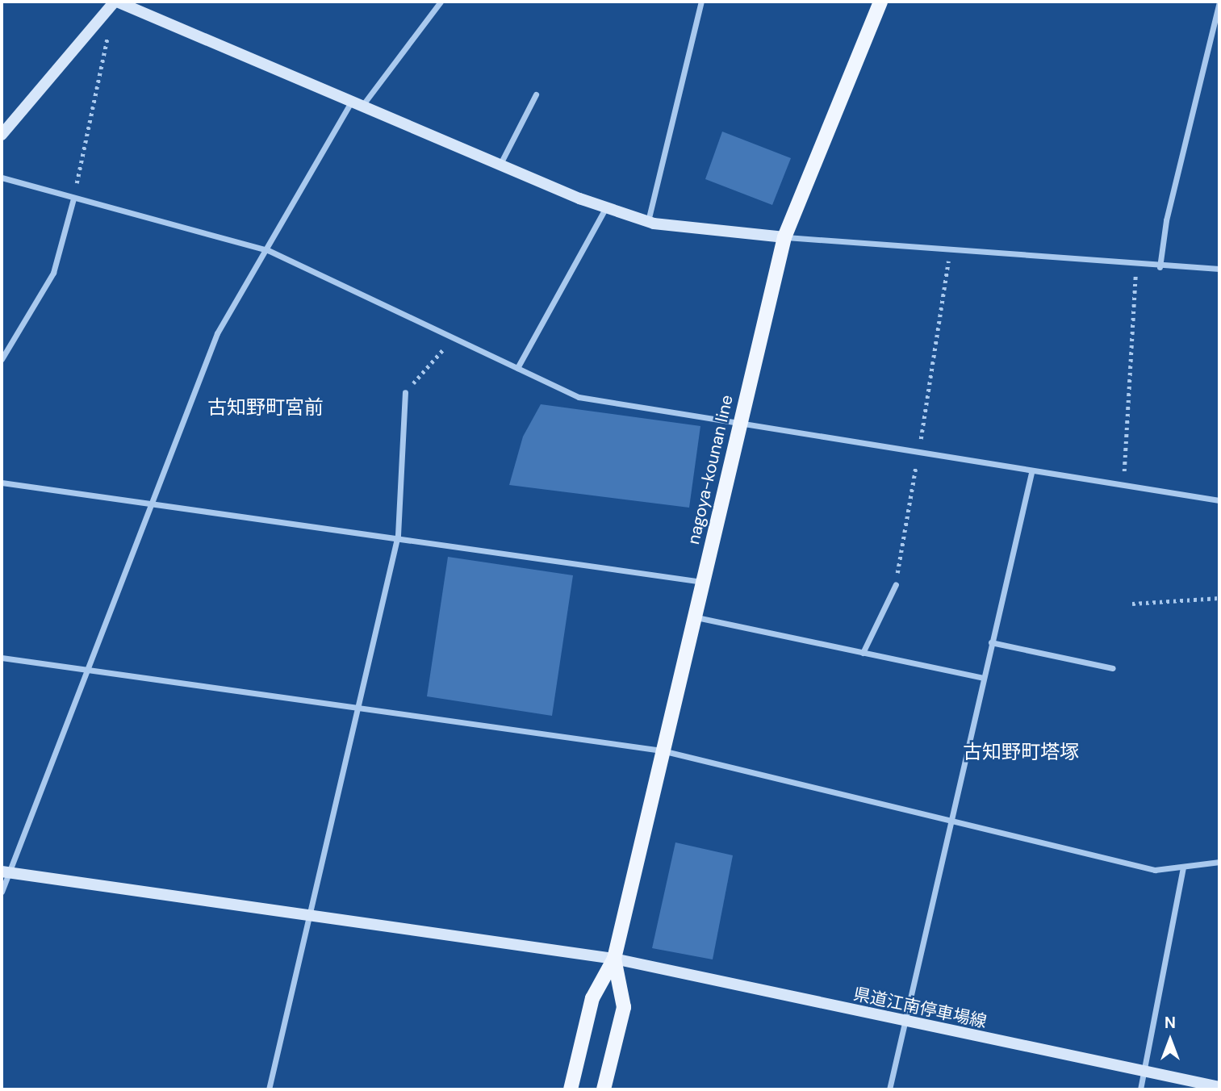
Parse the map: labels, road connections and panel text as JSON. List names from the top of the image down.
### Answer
{
  "streets": {
    "main road": ["nagoya-kounan line"],
    "street": ["県道江南停車場線"]
  },
  "crossings": [
    ["nagoya-kounan line", "県道江南停車場線"]
  ],
  "districts": ["古知野町宮前", "古知野町塔塚"],
  "north": "top"
}
